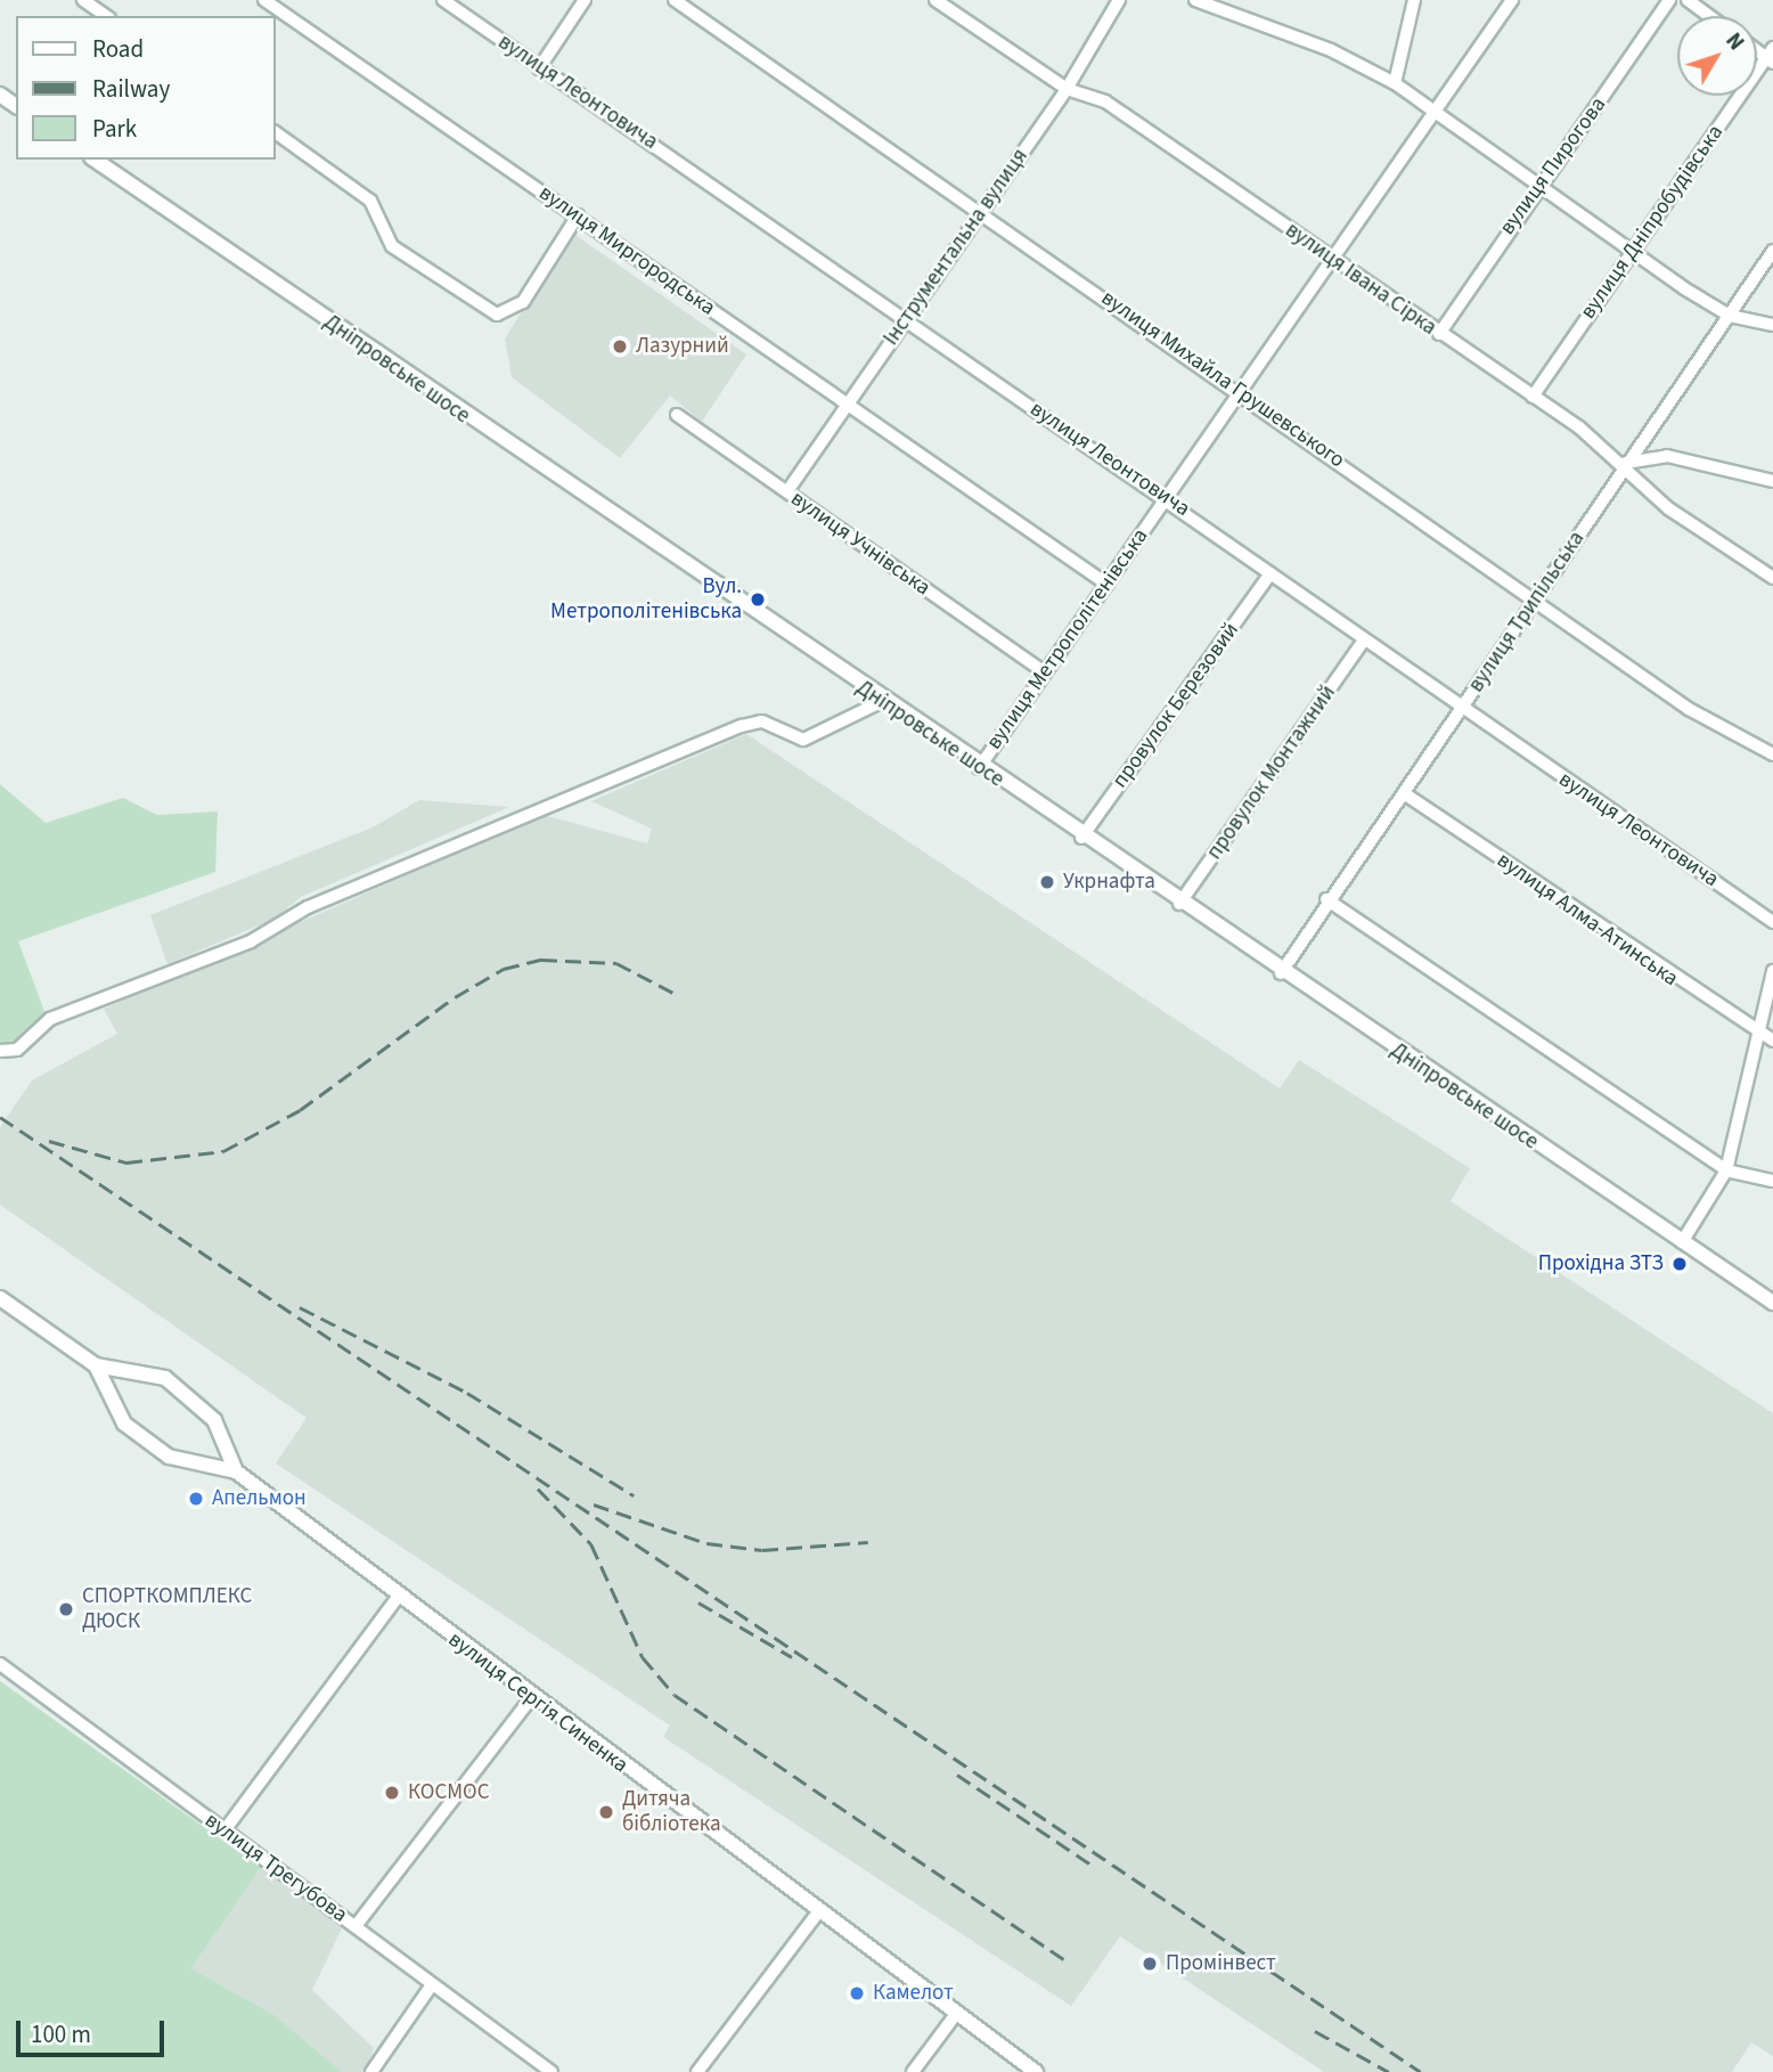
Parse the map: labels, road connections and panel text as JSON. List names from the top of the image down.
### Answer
{
  "streets": {
    "street": [
      "вулиця Леонтовича",
      "вулиця Пирогова",
      "вулиця Дніпробудівська",
      "Інструментальна вулиця",
      "вулиця Миргородська",
      "вулиця Івана Сірка",
      "Дніпровське шосе",
      "вулиця Михайла Грушевського",
      "вулиця Учнівська",
      "вулиця Трипільська",
      "вулиця Метрополітенівська",
      "провулок Березовий",
      "провулок Монтажний",
      "вулиця Алма-Атинська",
      "вулиця Сергія Синенка",
      "вулиця Трегубова"
    ]
  },
  "crossings": [
    ["вулиця Леонтовича", "Інструментальна вулиця"],
    ["вулиця Леонтовича", "вулиця Трипільська"],
    ["вулиця Леонтовича", "вулиця Метрополітенівська"],
    ["вулиця Леонтовича", "провулок Березовий"],
    ["вулиця Леонтовича", "провулок Монтажний"],
    ["вулиця Пирогова", "вулиця Івана Сірка"],
    ["вулиця Дніпробудівська", "вулиця Івана Сірка"],
    ["Інструментальна вулиця", "вулиця Миргородська"],
    ["Інструментальна вулиця", "вулиця Івана Сірка"],
    ["Інструментальна вулиця", "вулиця Михайла Грушевського"],
    ["Інструментальна вулиця", "вулиця Учнівська"],
    ["вулиця Миргородська", "вулиця Метрополітенівська"],
    ["вулиця Івана Сірка", "вулиця Трипільська"],
    ["вулиця Івана Сірка", "вулиця Метрополітенівська"],
    ["Дніпровське шосе", "вулиця Трипільська"],
    ["Дніпровське шосе", "вулиця Метрополітенівська"],
    ["Дніпровське шосе", "провулок Березовий"],
    ["Дніпровське шосе", "провулок Монтажний"],
    ["вулиця Михайла Грушевського", "вулиця Трипільська"],
    ["вулиця Михайла Грушевського", "вулиця Метрополітенівська"],
    ["вулиця Учнівська", "вулиця Метрополітенівська"],
    ["вулиця Трипільська", "вулиця Алма-Атинська"]
  ],
  "places": [
    "Лазурний",
    "Вул. Метрополітенівська",
    "Укрнафта",
    "Прохідна ЗТЗ",
    "Апельмон",
    "СПОРТКОМПЛЕКС ДЮСК",
    "КОСМОС",
    "Дитяча бібліотека",
    "Промінвест",
    "Камелот"
  ],
  "legend": ["Road", "Railway", "Park"],
  "scale_bar": "100 m",
  "north": "top right"
}
